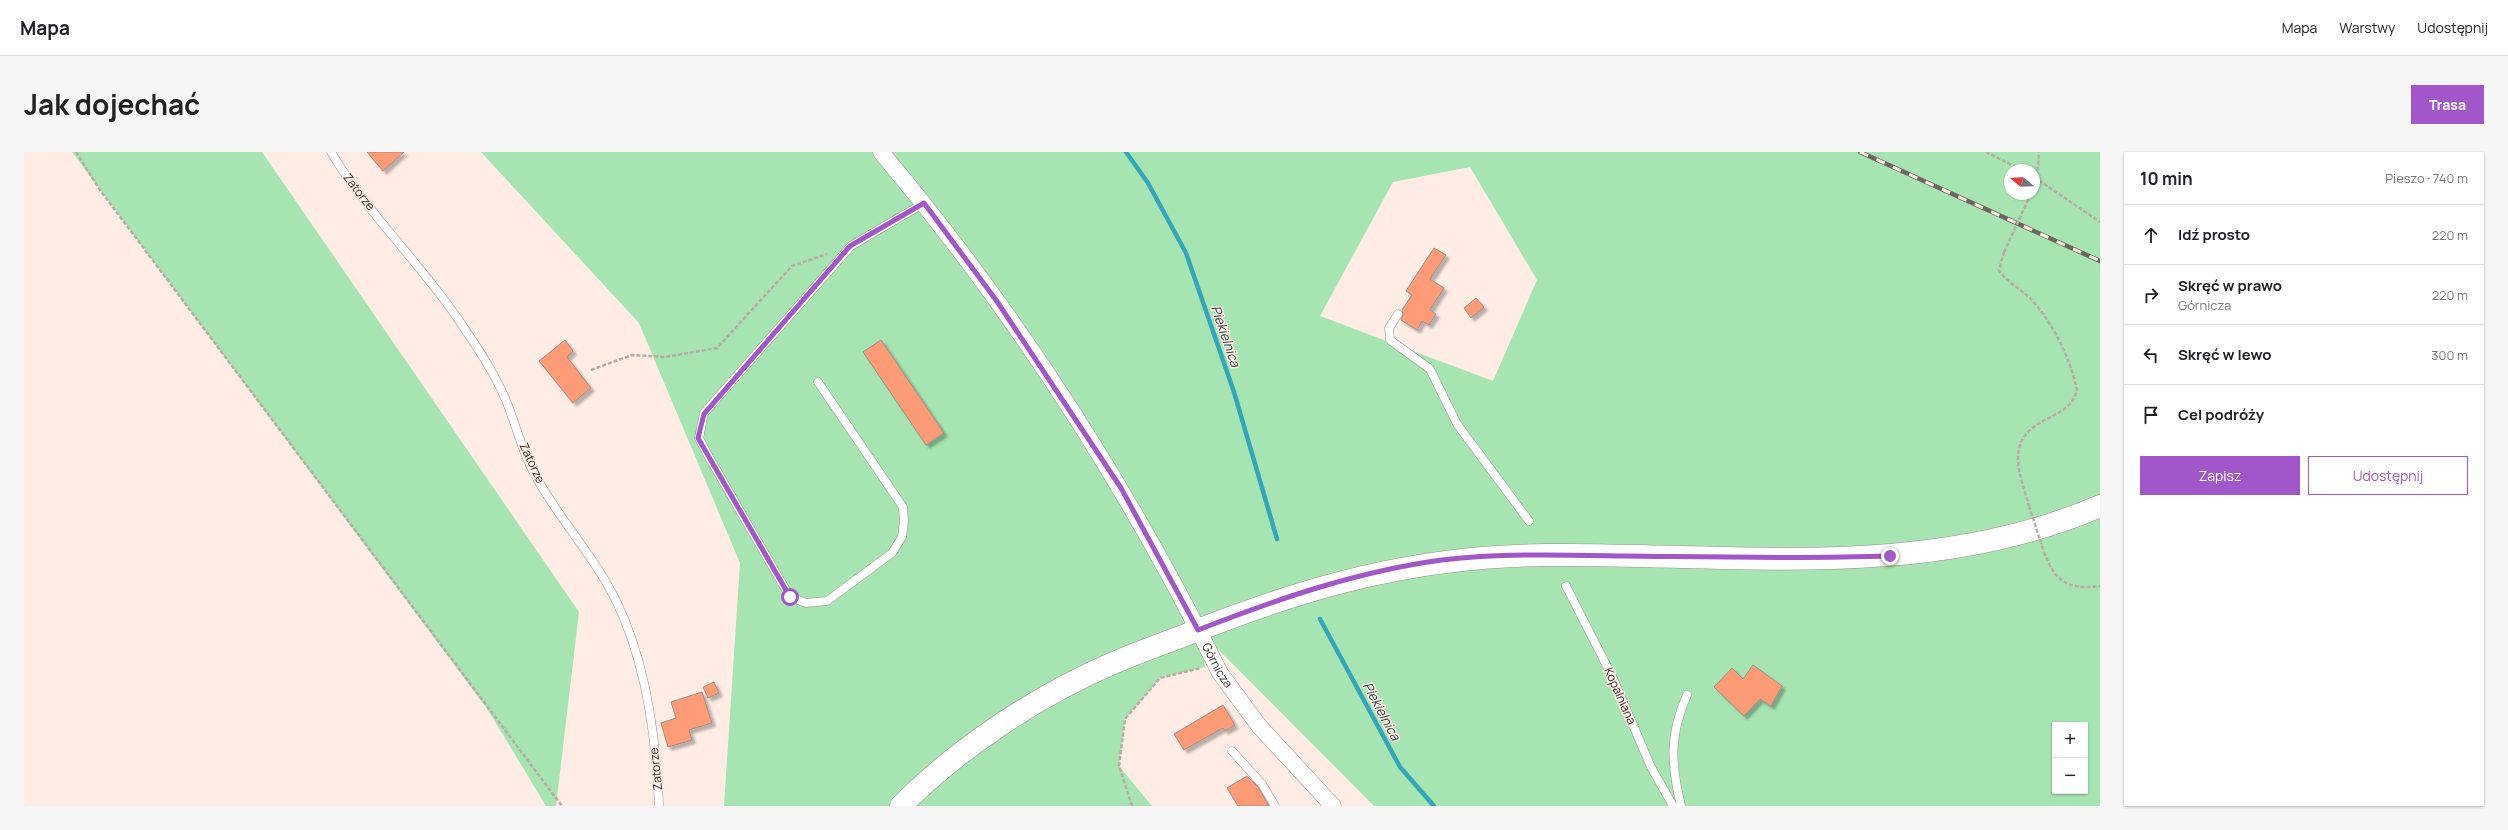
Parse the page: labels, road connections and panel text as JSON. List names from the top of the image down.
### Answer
{
  "streets": {
    "street": ["Górnicza"],
    "lane": ["Zatorze", "Kopalniana"]
  },
  "water": ["Piekielnica"],
  "north": "left",
  "page": {
    "header": "Mapa",
    "nav": ["Mapa", "Warstwy", "Udostępnij"],
    "title": "Jak dojechać",
    "buttons": [
      "Trasa",
      ["Zapisz", "Udostępnij"]
    ],
    "heading": ["10 min", "Pieszo · 740 m"],
    "list": [
      ["Idź prosto", "220 m"],
      ["Skręć w prawo", "Górnicza", "220 m"],
      ["Skręć w lewo", "300 m"],
      "Cel podróży"
    ],
    "map_buttons": ["+", "−"]
  }
}
